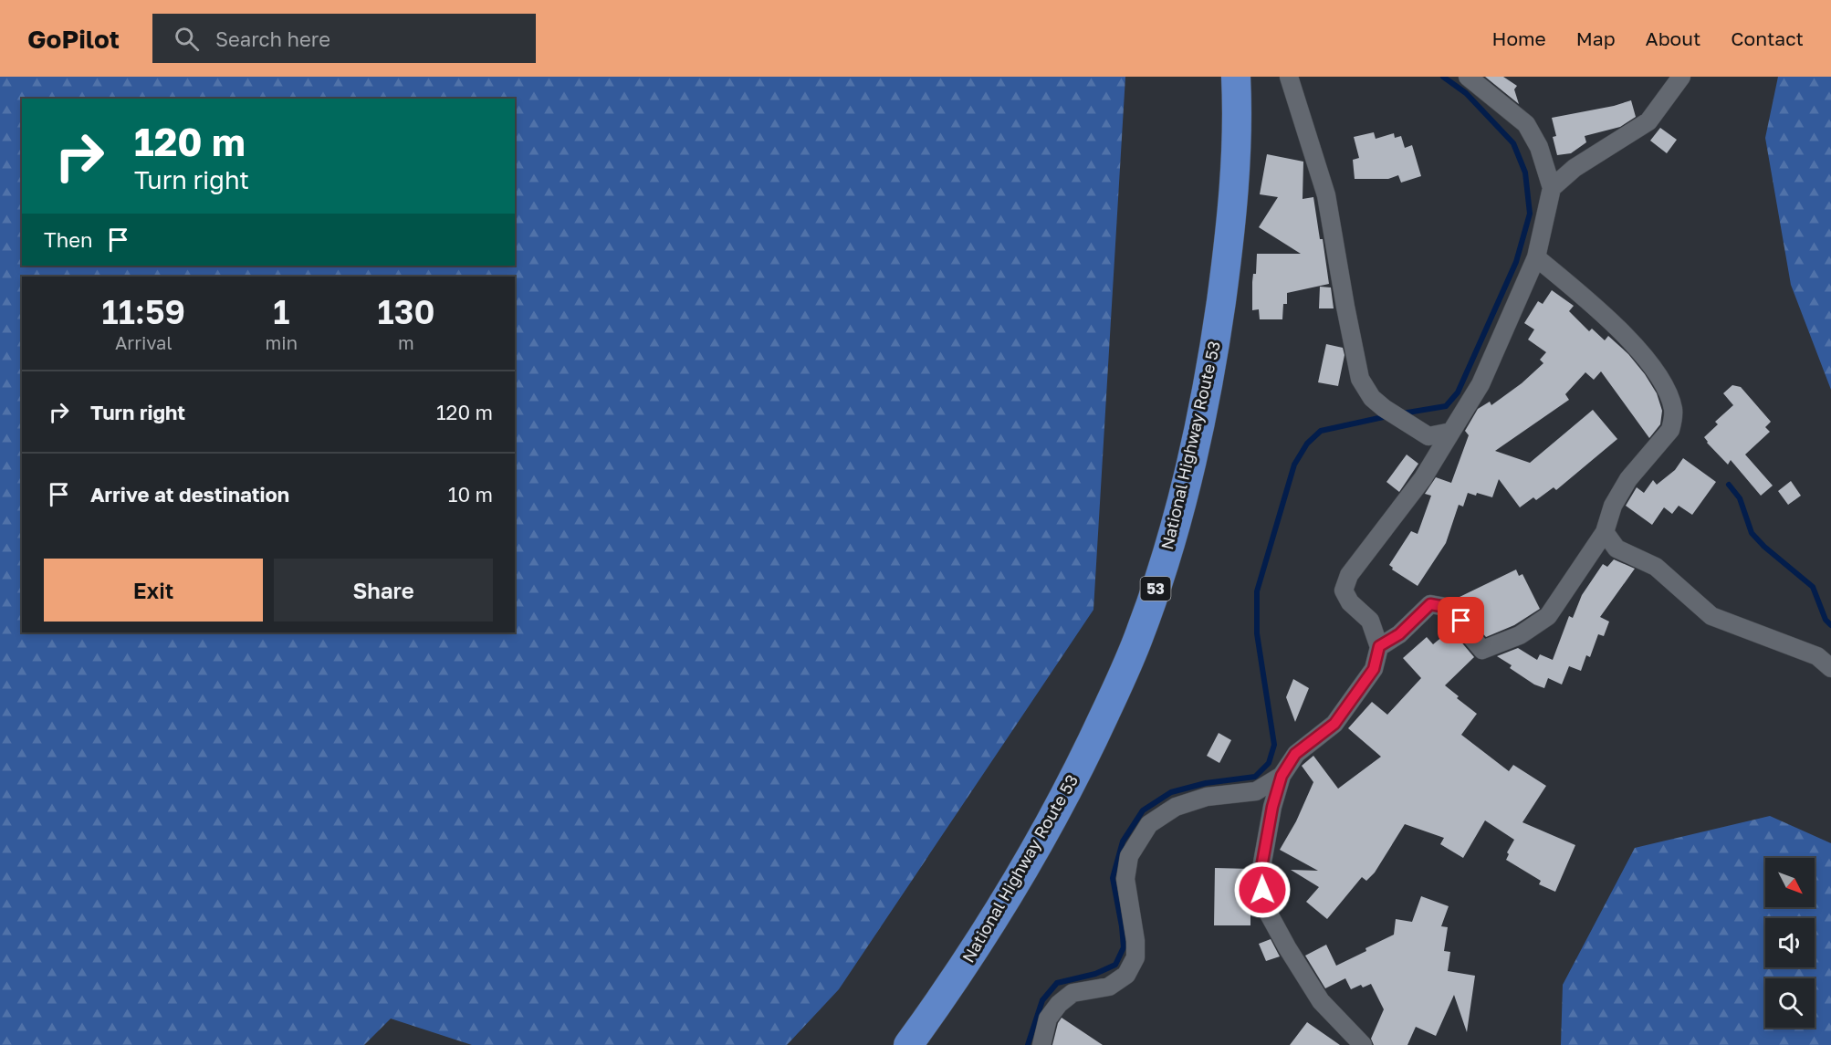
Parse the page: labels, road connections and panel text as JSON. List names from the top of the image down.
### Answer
{
  "streets": {
    "highway": ["National Highway Route 53", "53"]
  },
  "north": "bottom right",
  "page": {
    "header": "GoPilot",
    "search": "Search here",
    "nav": [
      "Home",
      "Map",
      "About",
      "Contact"
    ],
    "turn": ["120 m", "Turn right"],
    "then": "Then",
    "eta": [
      "11:59",
      "Arrival",
      "1",
      "min",
      "130",
      "m"
    ],
    "list": [
      {
        "name": "Turn right",
        "value": "120 m"
      },
      {
        "name": "Arrive at destination",
        "value": "10 m"
      }
    ],
    "buttons": ["Exit", "Share"]
  }
}
